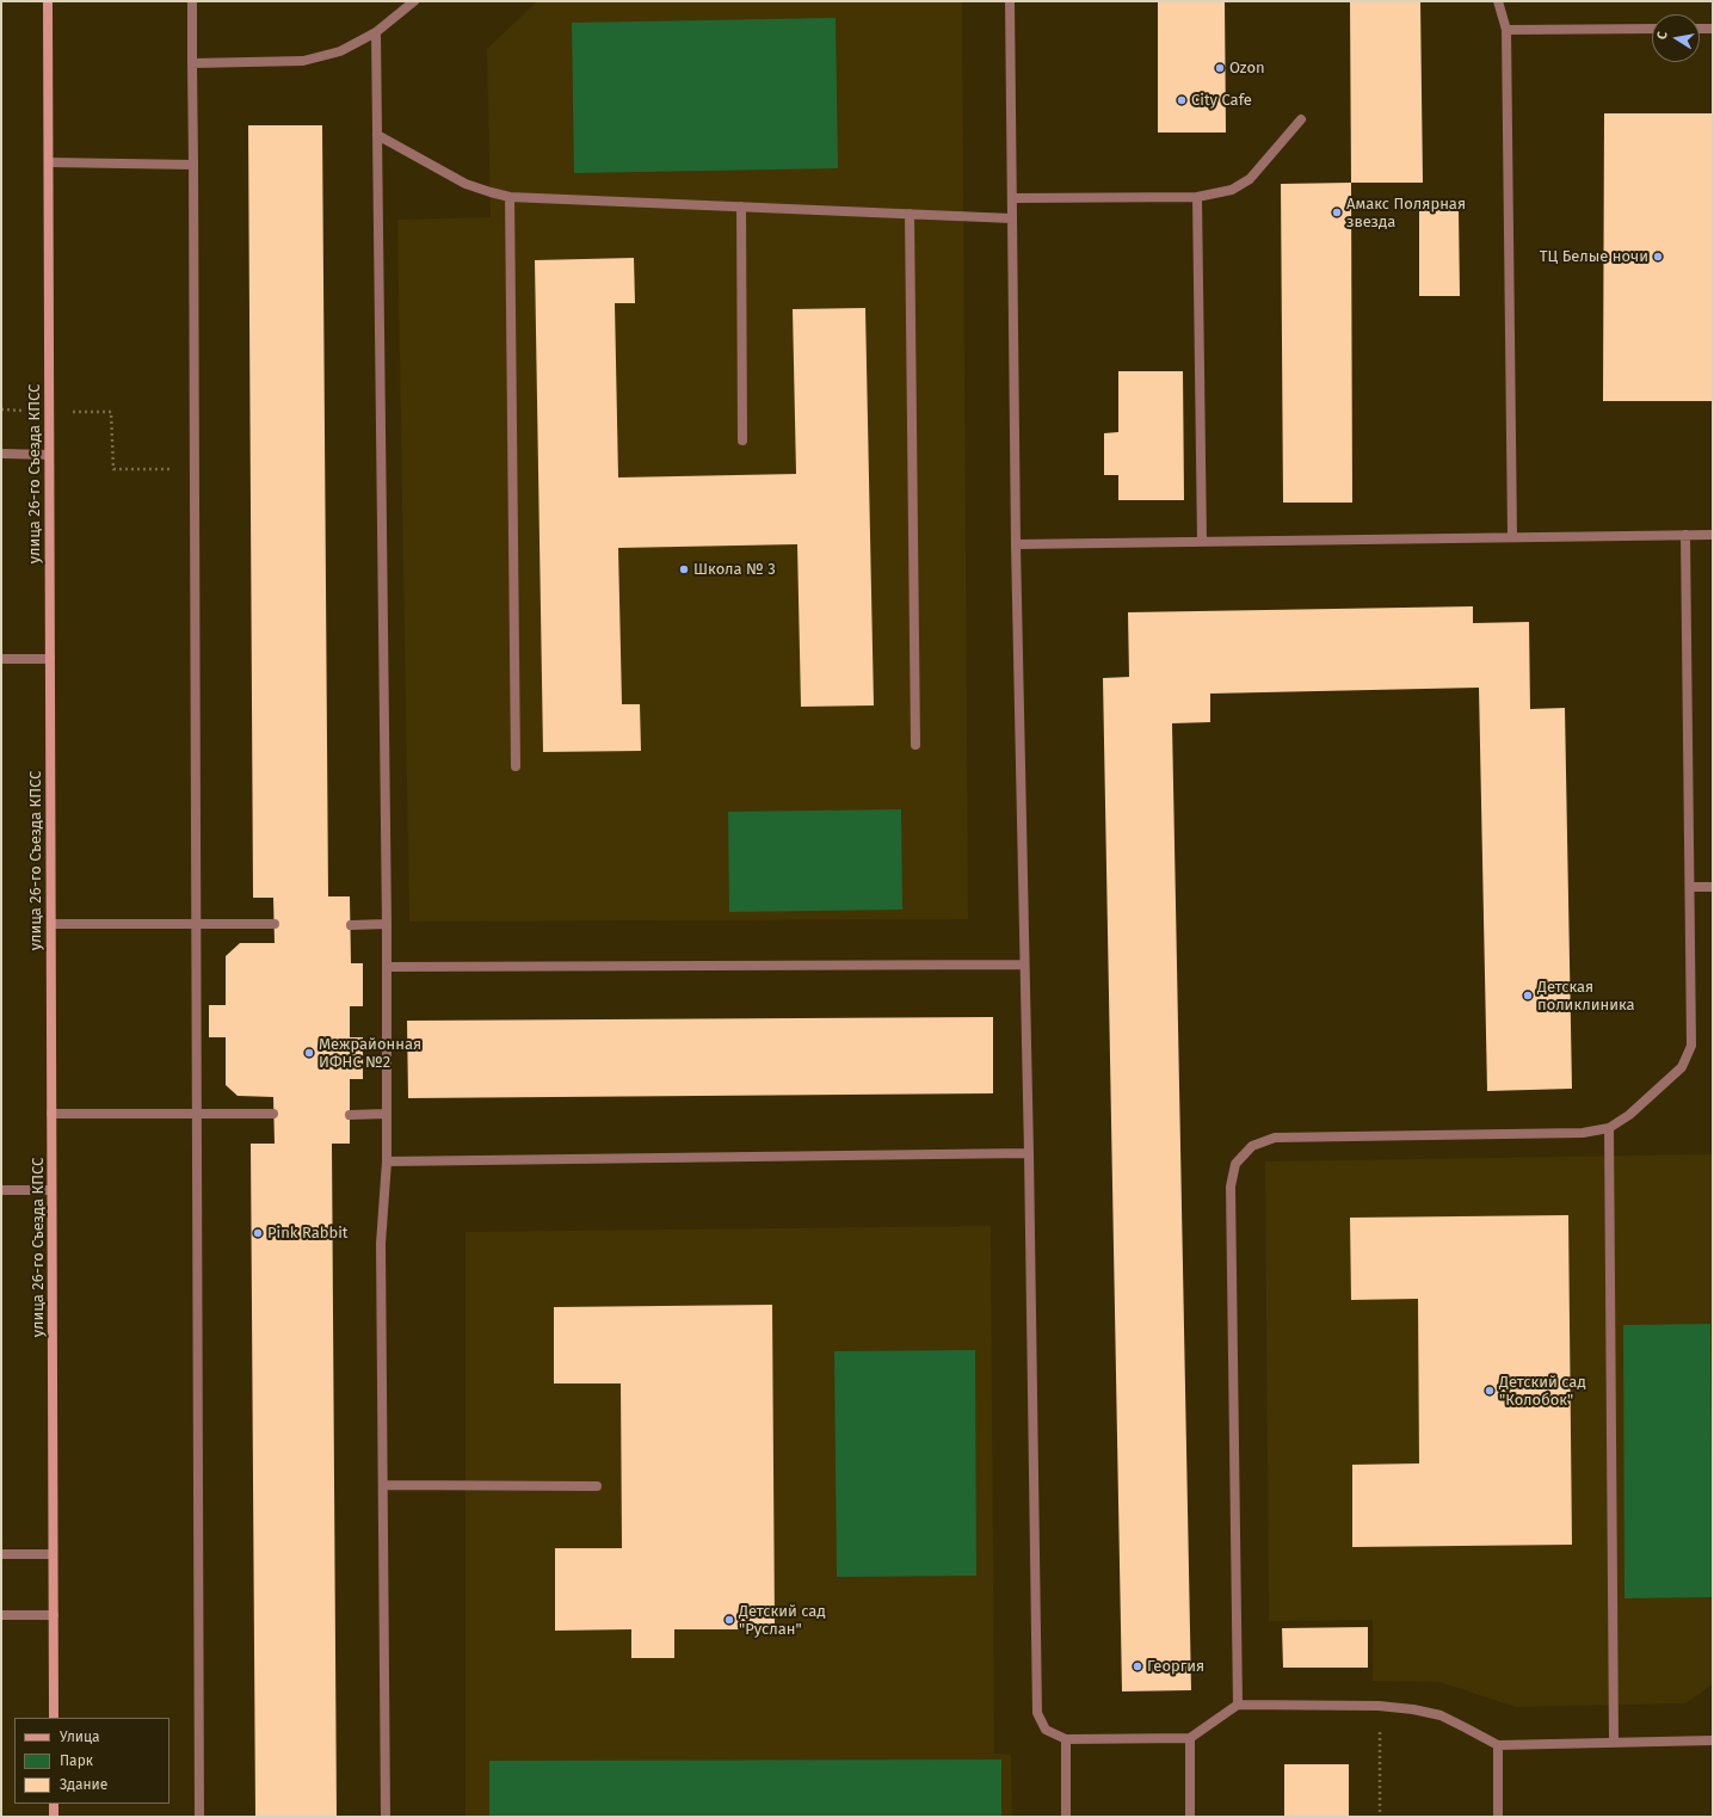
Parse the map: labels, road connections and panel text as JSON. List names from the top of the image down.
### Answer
{
  "streets": {
    "main road": ["улица 26-го Съезда КПСС"]
  },
  "places": [
    "Ozon",
    "City Cafe",
    "Амакс Полярная звезда",
    "ТЦ Белые ночи",
    "Школа № 3",
    "Детская поликлиника",
    "Межрайонная ИФНС №2",
    "Pink Rabbit",
    "Детский сад \"Колобок\"",
    "Детский сад \"Руслан\"",
    "Георгия"
  ],
  "legend": ["Улица", "Парк", "Здание"],
  "north": "left"
}
